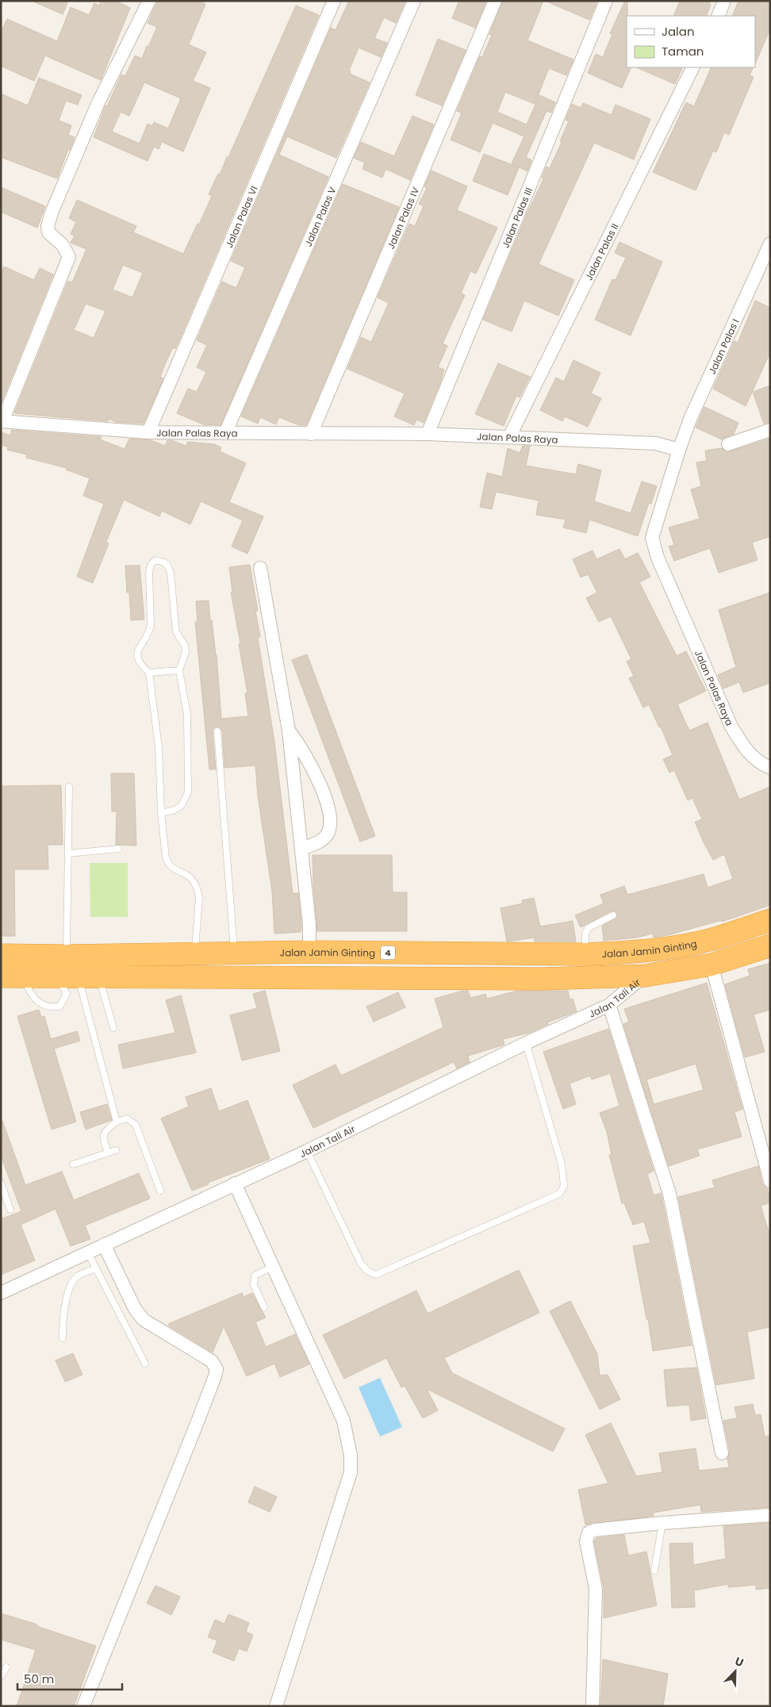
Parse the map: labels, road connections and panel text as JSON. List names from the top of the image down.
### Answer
{
  "streets": {
    "highway": ["Jalan Jamin Ginting", "4"],
    "street": [
      "Jalan Palas VI",
      "Jalan Palas V",
      "Jalan Palas IV",
      "Jalan Palas III",
      "Jalan Palas II",
      "Jalan Palas I",
      "Jalan Palas Raya",
      "Jalan Tali Air"
    ]
  },
  "crossings": [
    ["Jalan Palas VI", "Jalan Palas Raya"],
    ["Jalan Palas V", "Jalan Palas Raya"],
    ["Jalan Palas IV", "Jalan Palas Raya"],
    ["Jalan Palas III", "Jalan Palas Raya"],
    ["Jalan Palas II", "Jalan Palas Raya"],
    ["Jalan Palas I", "Jalan Palas Raya"]
  ],
  "legend": ["Jalan", "Taman"],
  "scale_bar": "50 m",
  "north": "top right"
}
